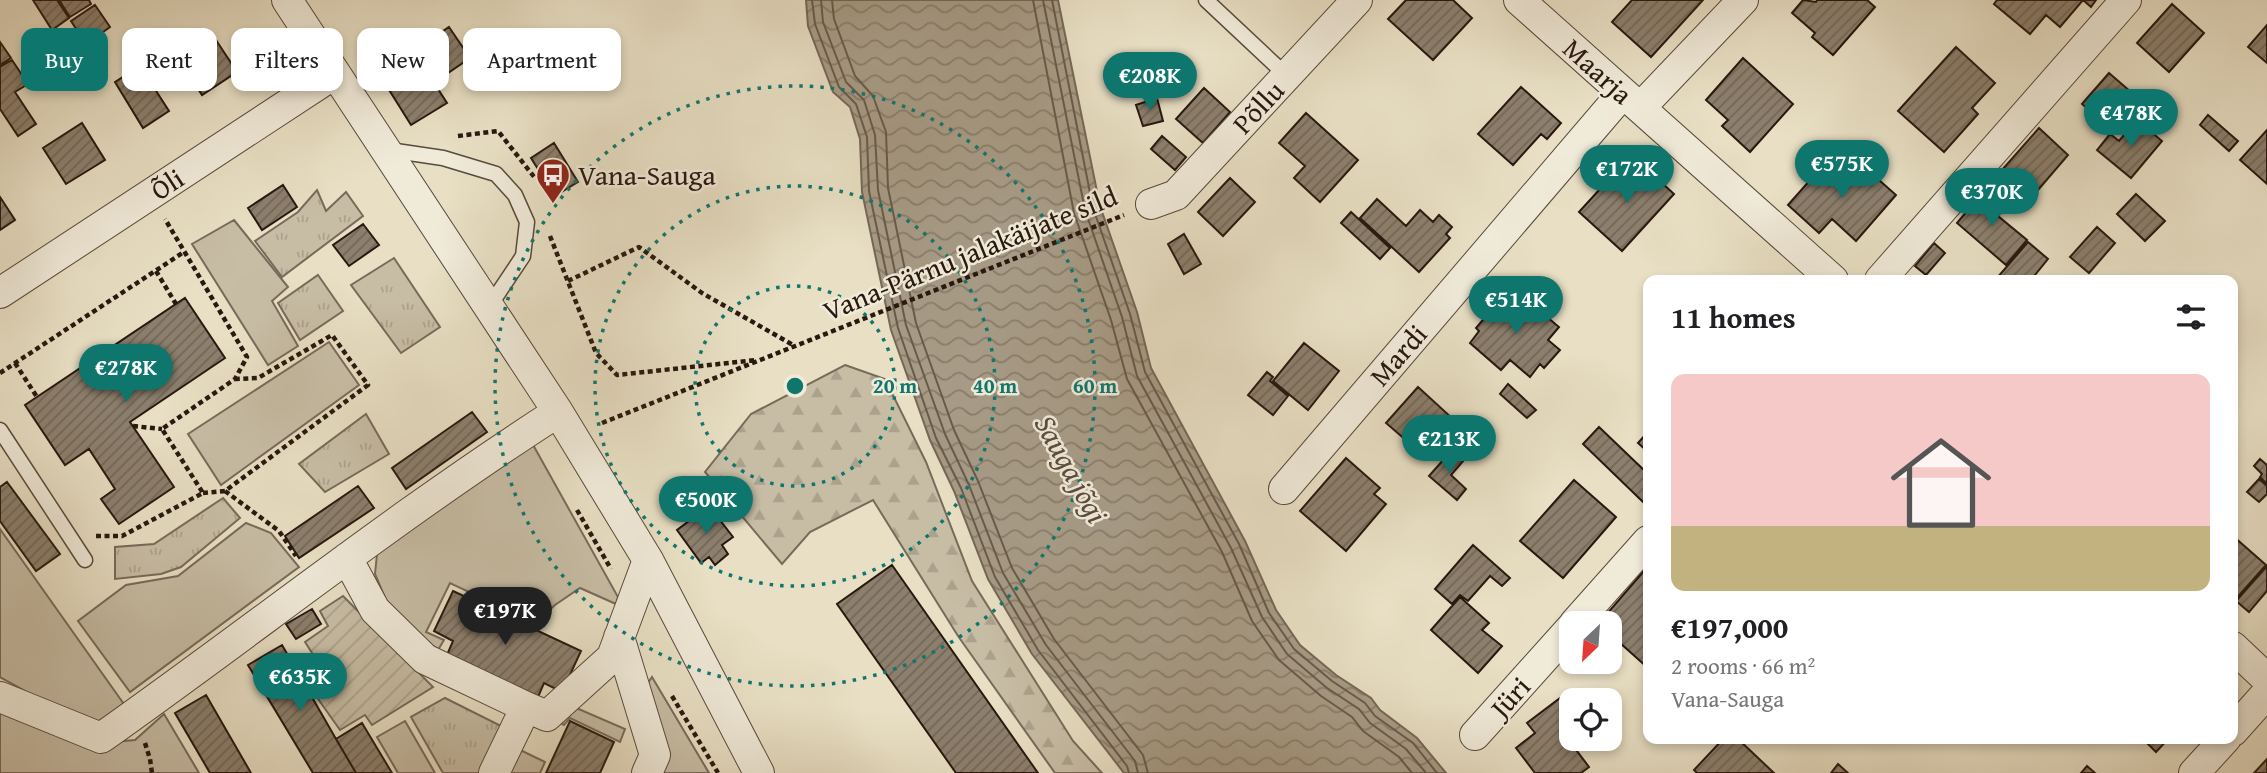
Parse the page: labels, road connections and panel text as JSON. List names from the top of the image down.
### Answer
{
  "streets": {
    "street": [
      "Maarja",
      "Põllu",
      "Õli",
      "Mardi",
      "Jüri"
    ],
    "path": ["Vana-Pärnu jalakäijate sild"]
  },
  "crossings": [
    ["Maarja", "Mardi"],
    ["Põllu", "Vana-Pärnu jalakäijate sild"]
  ],
  "water": ["Sauga jõgi"],
  "places": {
    "bus stop": ["Vana-Sauga"]
  },
  "north": "bottom left",
  "page": {
    "chip": [
      "Buy",
      "Rent",
      "Filters",
      "New",
      "Apartment"
    ],
    "price": [
      "€208K",
      "€478K",
      "€575K",
      "€172K",
      "€370K",
      "€514K",
      "€278K",
      "€213K",
      "€500K",
      "€197K",
      "€635K"
    ],
    "heading": "11 homes",
    "list": [
      {
        "name": "€197,000",
        "note": "2 rooms · 66 m² · Vana-Sauga"
      }
    ]
  },
  "rings": ["20 m", "40 m", "60 m"]
}
